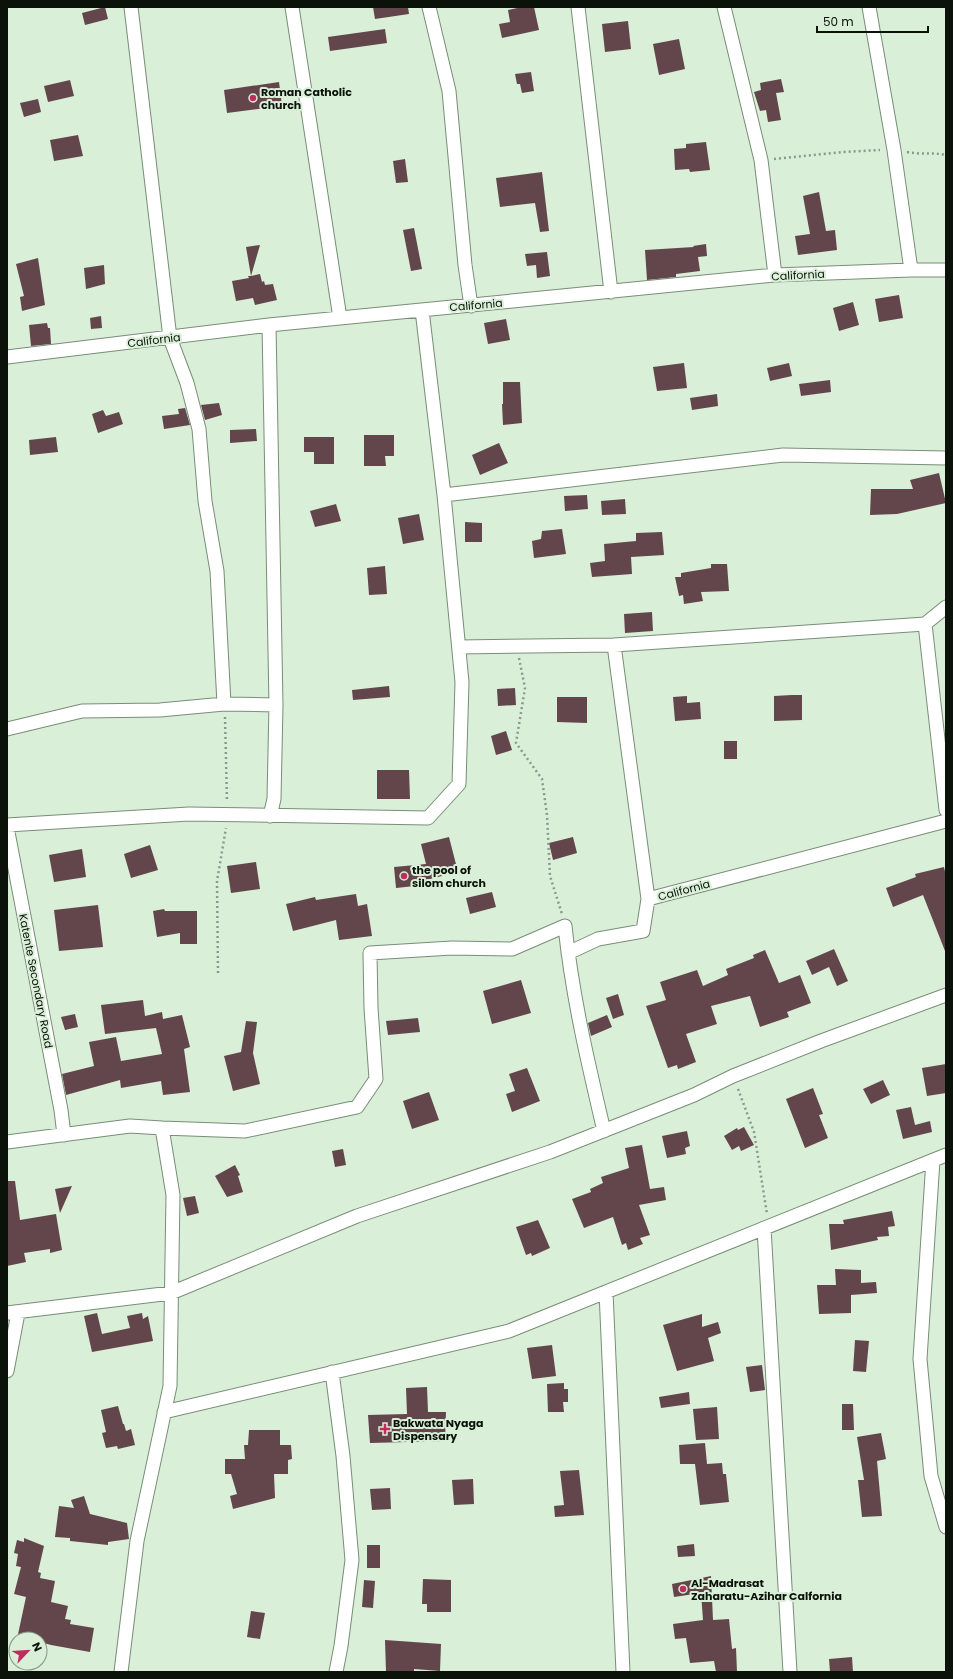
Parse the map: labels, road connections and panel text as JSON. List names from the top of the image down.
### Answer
{
  "streets": {
    "street": ["California", "Katente Secondary Road"]
  },
  "places": {
    "other": ["Roman Catholic church", "the pool of silom church", "Al-Madrasat Zaharatu-Azihar Calfornia"],
    "health": ["Bakwata Nyaga Dispensary"]
  },
  "scale_bar": "50 m",
  "north": "top right"
}
